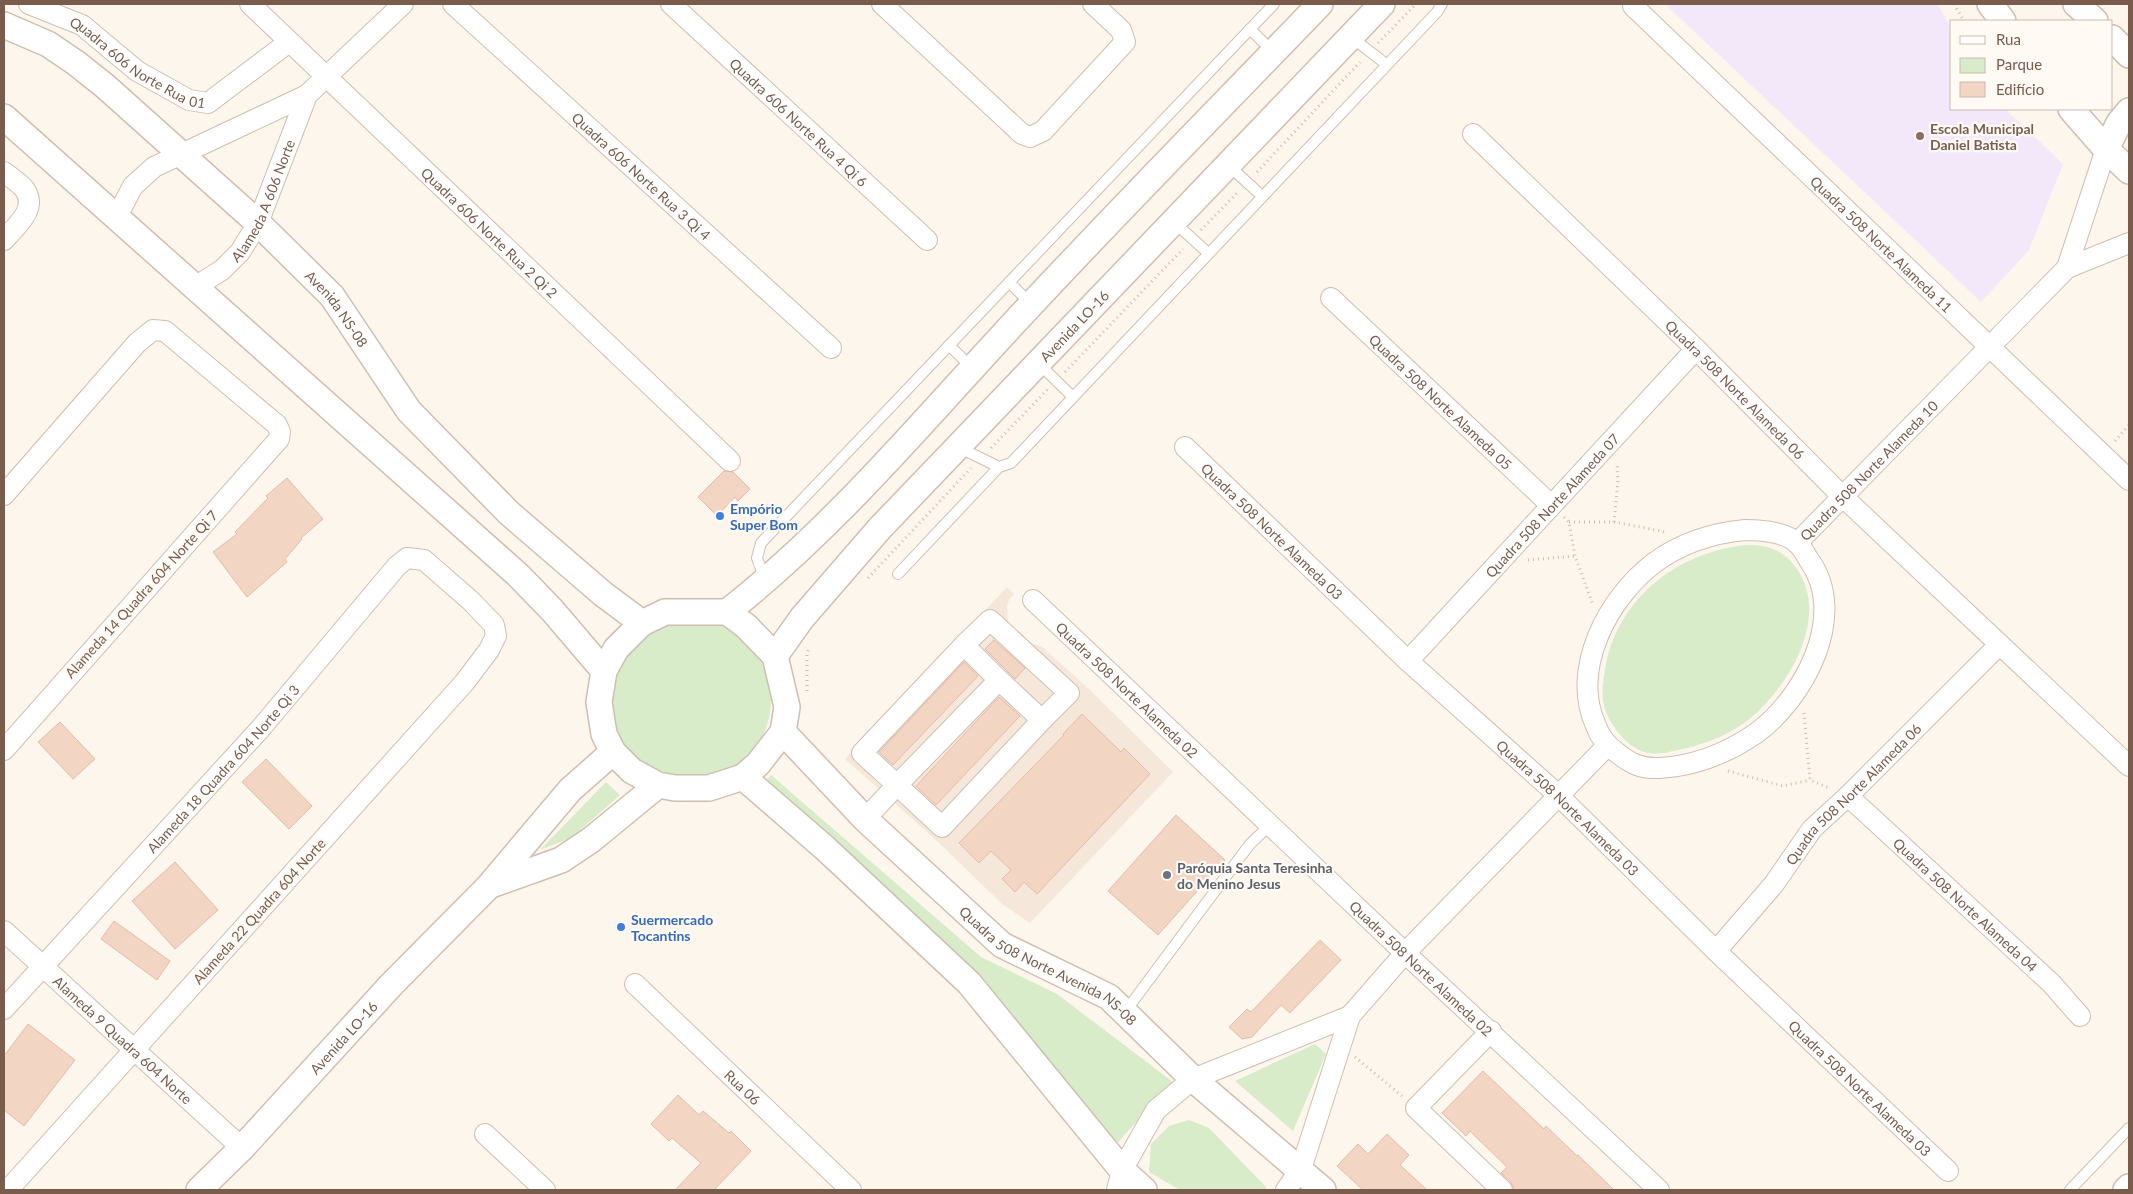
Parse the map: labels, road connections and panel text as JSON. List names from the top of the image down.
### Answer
{
  "streets": {
    "street": [
      "Quadra 606 Norte Rua 01",
      "Quadra 606 Norte Rua 4 Qi 6",
      "Quadra 606 Norte Rua 3 Qi 4",
      "Alameda A 606 Norte",
      "Quadra 606 Norte Rua 2 Qi 2",
      "Quadra 508 Norte Alameda 11",
      "Avenida NS-08",
      "Avenida LO-16",
      "Quadra 508 Norte Alameda 06",
      "Quadra 508 Norte Alameda 05",
      "Quadra 508 Norte Alameda 10",
      "Quadra 508 Norte Alameda 07",
      "Quadra 508 Norte Alameda 03",
      "Alameda 14 Quadra 604 Norte Qi 7",
      "Quadra 508 Norte Alameda 02",
      "Alameda 18 Quadra 604 Norte Qi 3",
      "Quadra 508 Norte Alameda 04",
      "Alameda 22 Quadra 604 Norte",
      "Quadra 508 Norte Avenida NS-08",
      "Alameda 9 Quadra 604 Norte",
      "Rua 06"
    ]
  },
  "crossings": [
    ["Quadra 606 Norte Rua 01", "Quadra 606 Norte Rua 2 Qi 2"],
    ["Alameda A 606 Norte", "Avenida NS-08"],
    ["Quadra 508 Norte Alameda 11", "Quadra 508 Norte Alameda 10"],
    ["Avenida LO-16", "Alameda 9 Quadra 604 Norte"],
    ["Quadra 508 Norte Alameda 06", "Quadra 508 Norte Alameda 10"],
    ["Quadra 508 Norte Alameda 06", "Quadra 508 Norte Alameda 07"],
    ["Quadra 508 Norte Alameda 06", "Quadra 508 Norte Alameda 03"],
    ["Quadra 508 Norte Alameda 06", "Quadra 508 Norte Alameda 04"],
    ["Quadra 508 Norte Alameda 05", "Quadra 508 Norte Alameda 07"],
    ["Quadra 508 Norte Alameda 07", "Quadra 508 Norte Alameda 03"],
    ["Alameda 18 Quadra 604 Norte Qi 3", "Alameda 22 Quadra 604 Norte"],
    ["Alameda 18 Quadra 604 Norte Qi 3", "Alameda 9 Quadra 604 Norte"],
    ["Alameda 22 Quadra 604 Norte", "Alameda 9 Quadra 604 Norte"]
  ],
  "places": [
    "Escola Municipal Daniel Batista",
    "Empório Super Bom",
    "Paróquia Santa Teresinha do Menino Jesus",
    "Suermercado Tocantins"
  ],
  "legend": ["Rua", "Parque", "Edifício"]
}
